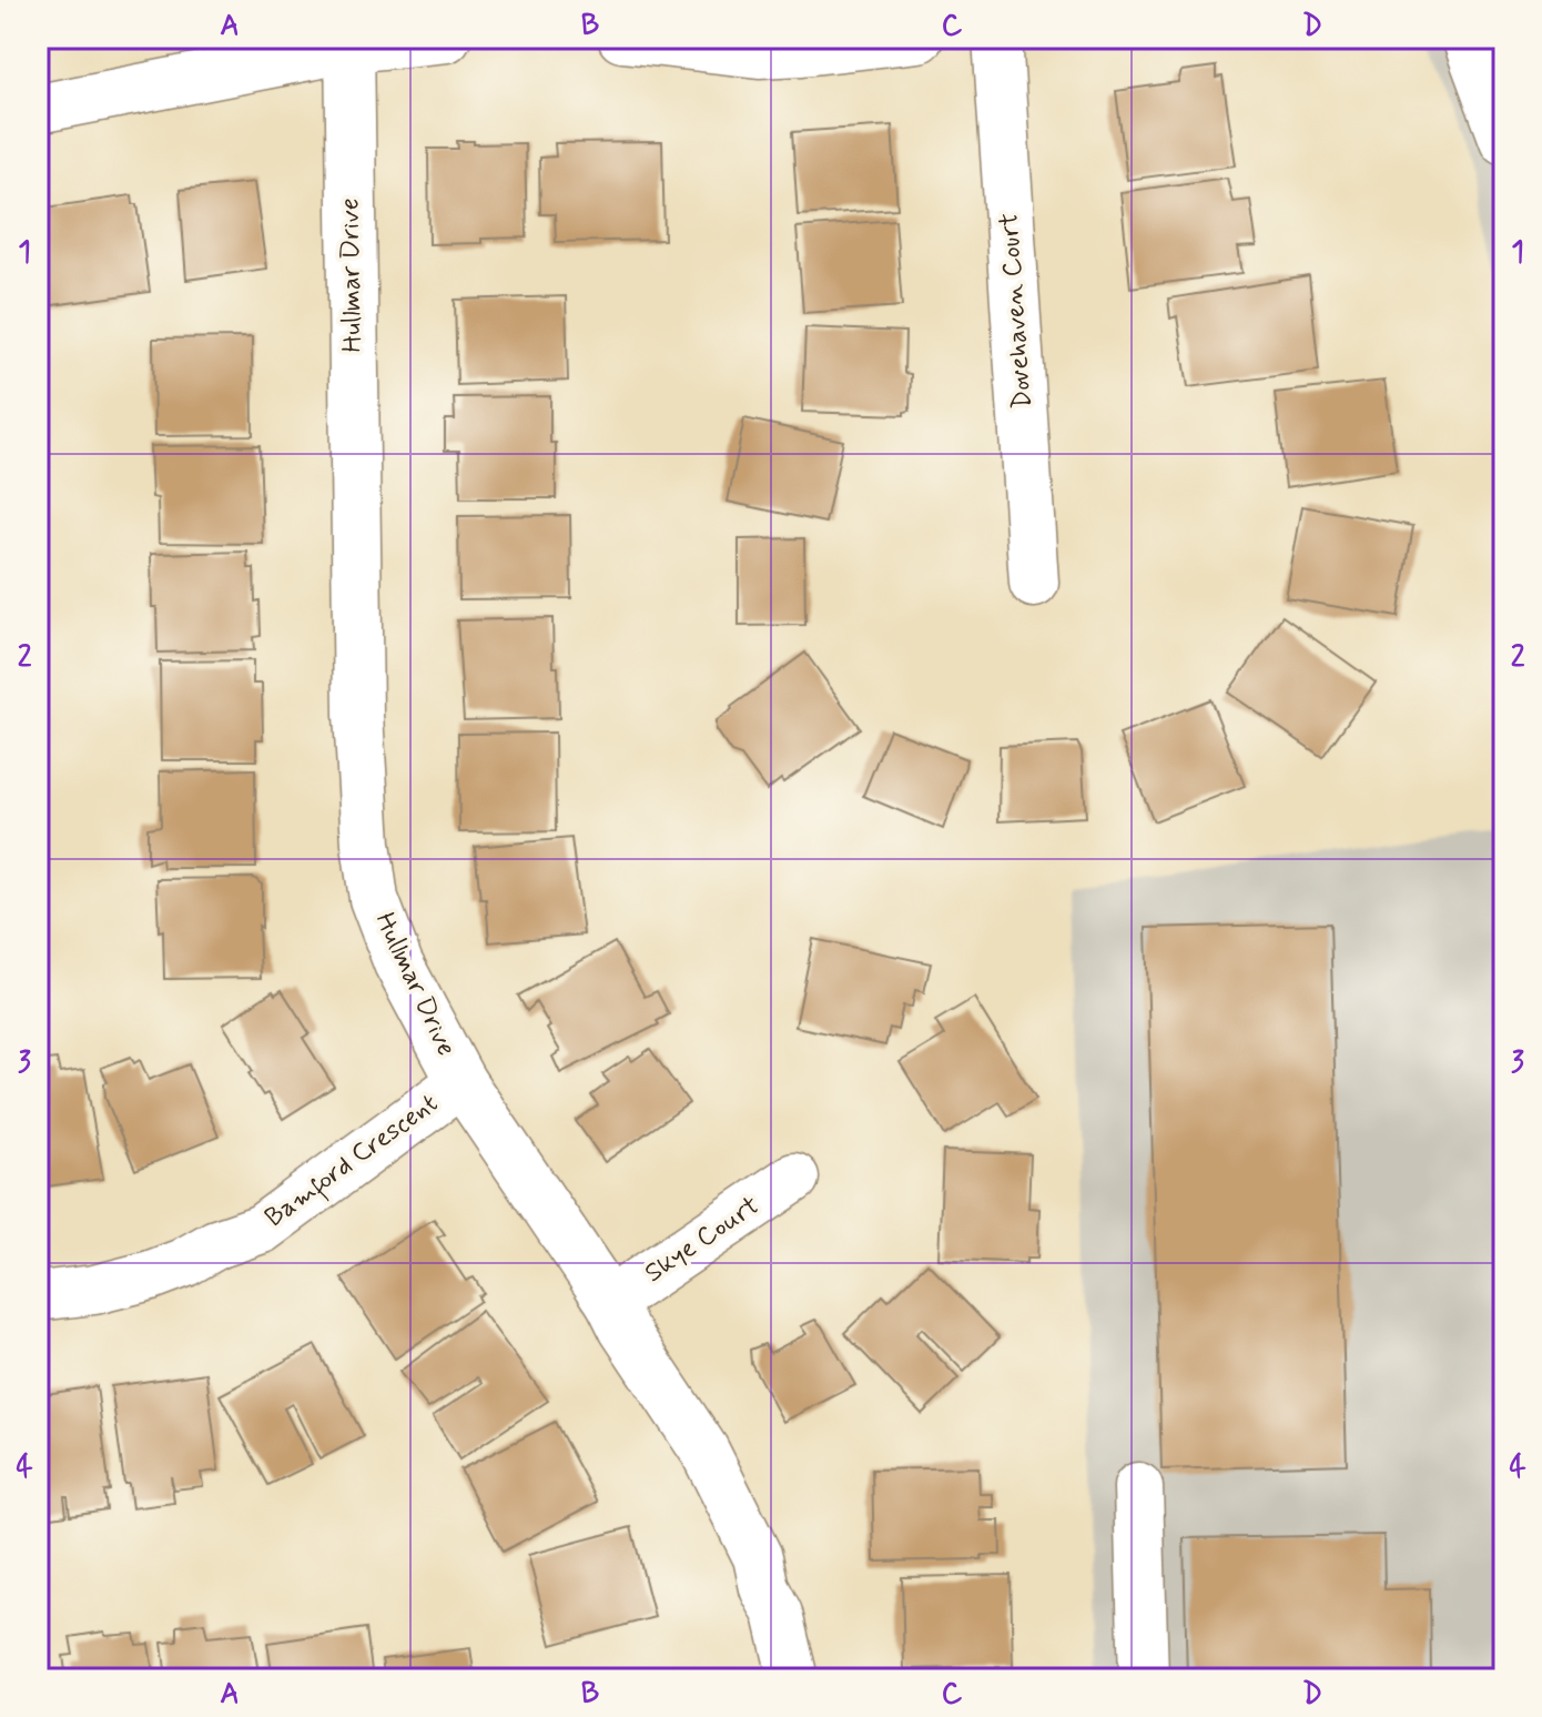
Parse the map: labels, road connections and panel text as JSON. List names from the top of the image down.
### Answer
{
  "streets": {
    "street": [
      "Hullmar Drive",
      "Dovehaven Court",
      "Bamford Crescent",
      "Skye Court"
    ]
  },
  "crossings": [
    ["Hullmar Drive", "Bamford Crescent"],
    ["Hullmar Drive", "Skye Court"]
  ],
  "grid": {
    "columns": [
      "A",
      "B",
      "C",
      "D"
    ],
    "rows": [
      "1",
      "2",
      "3",
      "4"
    ]
  }
}
